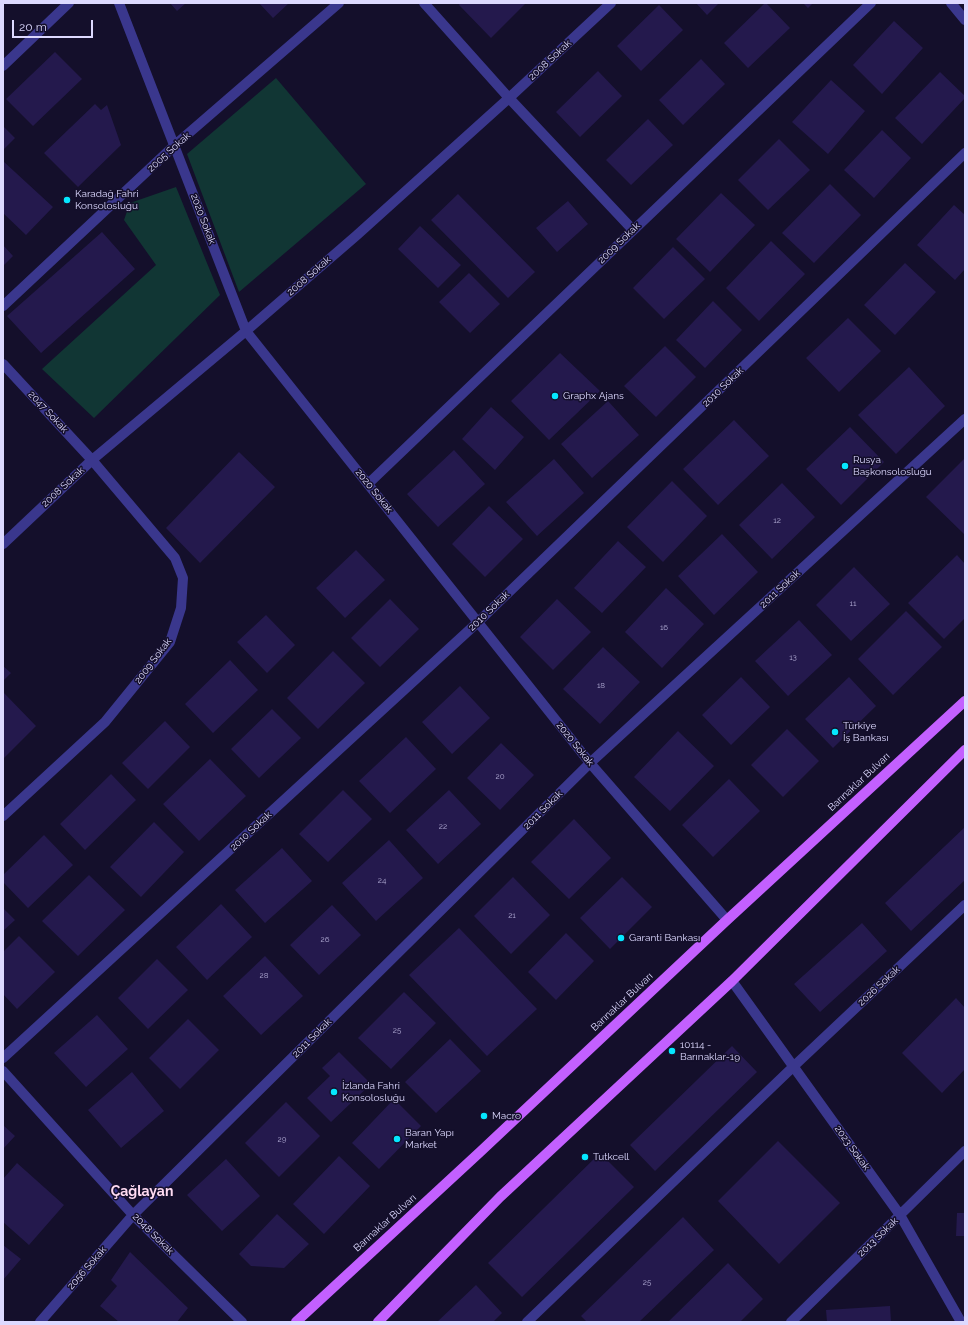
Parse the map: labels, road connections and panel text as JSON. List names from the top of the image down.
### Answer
{
  "streets": {
    "main road": ["Barınaklar Bulvarı"],
    "street": [
      "2008 Sokak",
      "2005 Sokak",
      "2020 Sokak",
      "2009 Sokak",
      "2010 Sokak",
      "2047 Sokak",
      "2011 Sokak",
      "2026 Sokak",
      "2023 Sokak",
      "2048 Sokak",
      "2013 Sokak",
      "2056 Sokak"
    ]
  },
  "crossings": [
    ["2008 Sokak", "2020 Sokak"],
    ["2008 Sokak", "2009 Sokak"],
    ["2008 Sokak", "2047 Sokak"],
    ["2005 Sokak", "2020 Sokak"],
    ["2020 Sokak", "2009 Sokak"],
    ["2020 Sokak", "2010 Sokak"],
    ["2020 Sokak", "2011 Sokak"],
    ["2020 Sokak", "Barınaklar Bulvarı"],
    ["2009 Sokak", "2047 Sokak"],
    ["2011 Sokak", "2048 Sokak"],
    ["2011 Sokak", "2056 Sokak"],
    ["2026 Sokak", "2023 Sokak"],
    ["2023 Sokak", "2013 Sokak"],
    ["2048 Sokak", "2056 Sokak"]
  ],
  "districts": ["Çağlayan"],
  "places": [
    "Karadağ Fahri Konsolosluğu",
    "Graphx Ajans",
    "Rusya Başkonsolosluğu",
    "Türkiye İş Bankası",
    "Garanti Bankası",
    "10114 - Barınaklar-19",
    "İzlanda Fahri Konsolosluğu",
    "Macro",
    "Baran Yapı Market",
    "Tutkcell"
  ],
  "house_numbers": [
    "12",
    "11",
    "16",
    "13",
    "18",
    "20",
    "22",
    "24",
    "21",
    "26",
    "28",
    "25",
    "29",
    "25"
  ],
  "scale_bar": "20 m"
}
